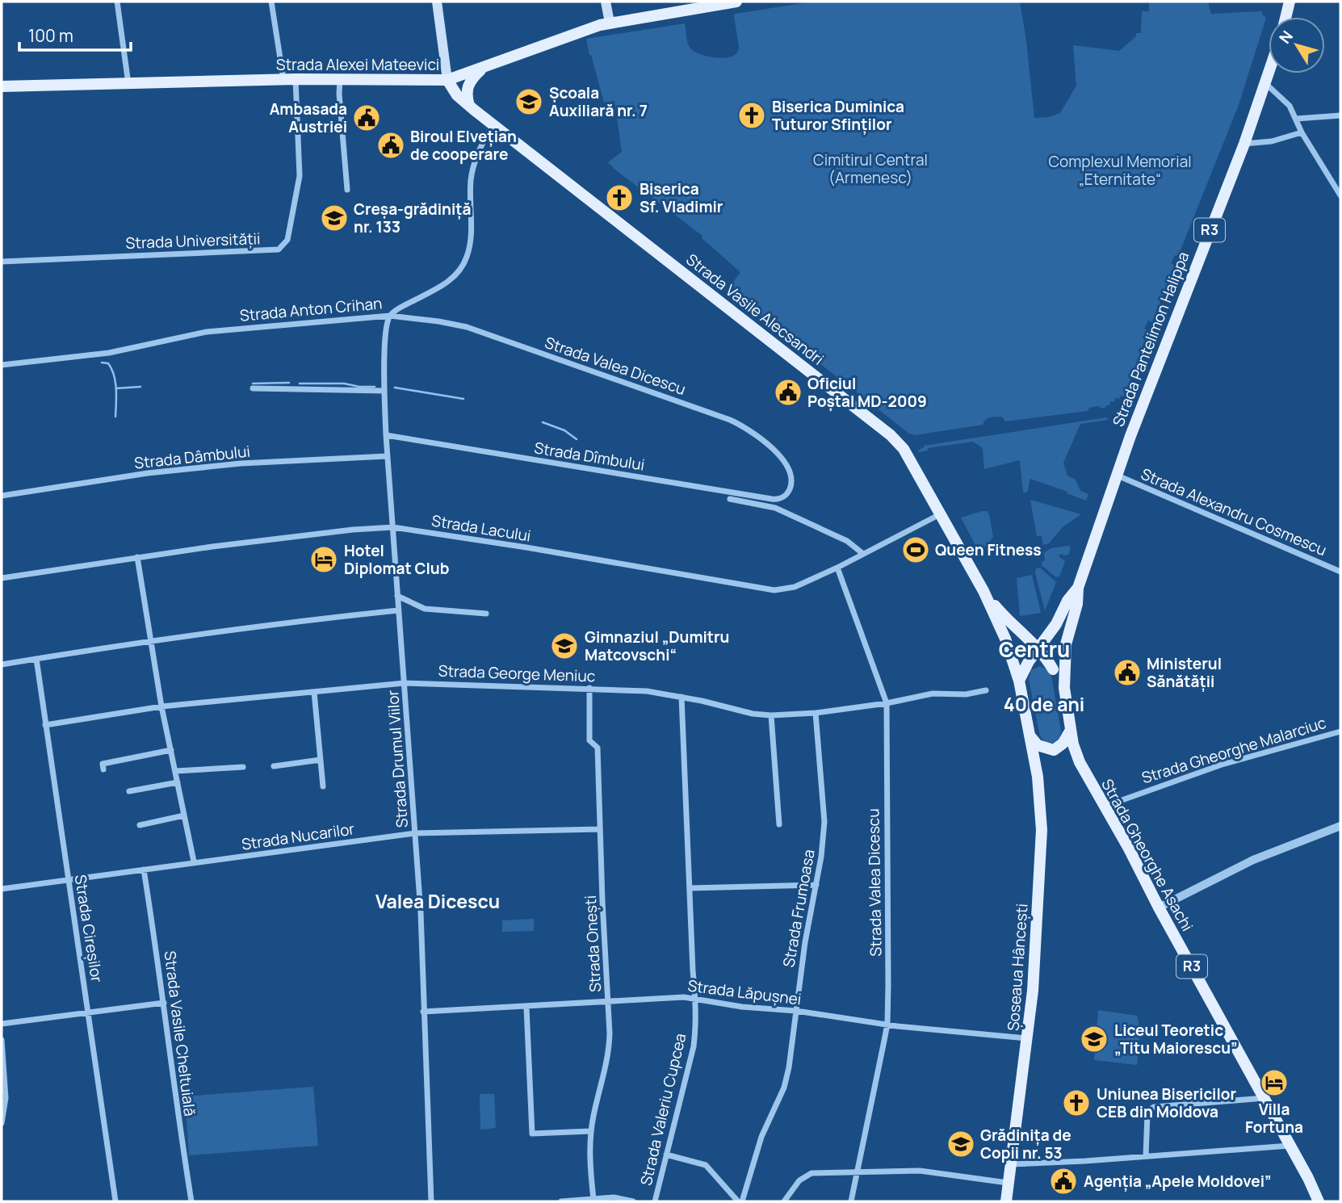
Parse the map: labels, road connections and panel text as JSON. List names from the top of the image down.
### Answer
{
  "streets": {
    "main road": [
      "Strada Alexei Mateevici",
      "R3",
      "Strada Vasile Alecsandri",
      "Strada Pantelimon Halippa",
      "Strada Gheorghe Asachi",
      "Șoseaua Hâncești"
    ],
    "street": [
      "Strada Universității",
      "Strada Anton Crihan",
      "Strada Valea Dicescu",
      "Strada Dîmbului",
      "Strada Dâmbului",
      "Strada Alexandru Cosmescu",
      "Strada Lacului",
      "Strada George Meniuc",
      "Strada Gheorghe Malarciuc",
      "Strada Drumul Viilor",
      "Strada Nucarilor",
      "Strada Frumoasa",
      "Strada Cireșilor",
      "Strada Onești",
      "Strada Lăpușnei",
      "Strada Vasile Cheltuială",
      "Strada Valeriu Cupcea"
    ]
  },
  "crossings": [
    ["Strada Alexei Mateevici", "Strada Universității"],
    ["Strada Alexei Mateevici", "Strada Vasile Alecsandri"],
    ["R3", "Strada Vasile Alecsandri"],
    ["R3", "Strada Pantelimon Halippa"],
    ["R3", "Strada Gheorghe Asachi"],
    ["R3", "Șoseaua Hâncești"],
    ["Strada Anton Crihan", "Strada Vasile Alecsandri"],
    ["Strada Anton Crihan", "Strada Valea Dicescu"],
    ["Strada Anton Crihan", "Strada Drumul Viilor"],
    ["Strada Vasile Alecsandri", "Strada Lacului"],
    ["Strada Vasile Alecsandri", "Șoseaua Hâncești"],
    ["Strada Pantelimon Halippa", "Strada Alexandru Cosmescu"],
    ["Strada Valea Dicescu", "Strada Dîmbului"],
    ["Strada Valea Dicescu", "Strada Lacului"],
    ["Strada Valea Dicescu", "Strada George Meniuc"],
    ["Strada Valea Dicescu", "Strada Drumul Viilor"],
    ["Strada Valea Dicescu", "Strada Lăpușnei"],
    ["Strada Dîmbului", "Strada Drumul Viilor"],
    ["Strada Dâmbului", "Strada Drumul Viilor"],
    ["Strada Lacului", "Strada Drumul Viilor"],
    ["Strada George Meniuc", "Strada Drumul Viilor"],
    ["Strada George Meniuc", "Strada Frumoasa"],
    ["Strada George Meniuc", "Strada Cireșilor"],
    ["Strada George Meniuc", "Strada Onești"],
    ["Strada George Meniuc", "Strada Valeriu Cupcea"],
    ["Strada Gheorghe Malarciuc", "Strada Gheorghe Asachi"],
    ["Strada Drumul Viilor", "Strada Nucarilor"],
    ["Strada Drumul Viilor", "Strada Lăpușnei"],
    ["Strada Nucarilor", "Strada Cireșilor"],
    ["Strada Nucarilor", "Strada Onești"],
    ["Strada Nucarilor", "Strada Vasile Cheltuială"],
    ["Strada Frumoasa", "Strada Lăpușnei"],
    ["Strada Onești", "Strada Lăpușnei"],
    ["Șoseaua Hâncești", "Strada Lăpușnei"],
    ["Strada Lăpușnei", "Strada Valeriu Cupcea"]
  ],
  "districts": ["Centru", "40 de ani", "Valea Dicescu"],
  "parks": ["Cimitirul Central (Armenesc)", "Complexul Memorial „Eternitate“"],
  "places": {
    "school or university": [
      "Școala Auxiliară nr. 7",
      "Creșa-grădiniță nr. 133",
      "Gimnaziul „Dumitru Matcovschi“",
      "Liceul Teoretic „Titu Maiorescu”",
      "Grădinița de Copii nr. 53"
    ],
    "church": ["Biserica Duminica Tuturor Sfinților", "Biserica Sf. Vladimir", "Uniunea Bisericilor CEB din Moldova"],
    "public building": [
      "Ambasada Austriei",
      "Biroul Elvețian de cooperare",
      "Oficiul Poștal MD-2009",
      "Ministerul Sănătății",
      "Agenția „Apele Moldovei”"
    ],
    "sports": ["Queen Fitness"],
    "hotel": ["Hotel Diplomat Club", "Villa Fortuna"]
  },
  "scale_bar": "100 m",
  "north": "top left"
}
